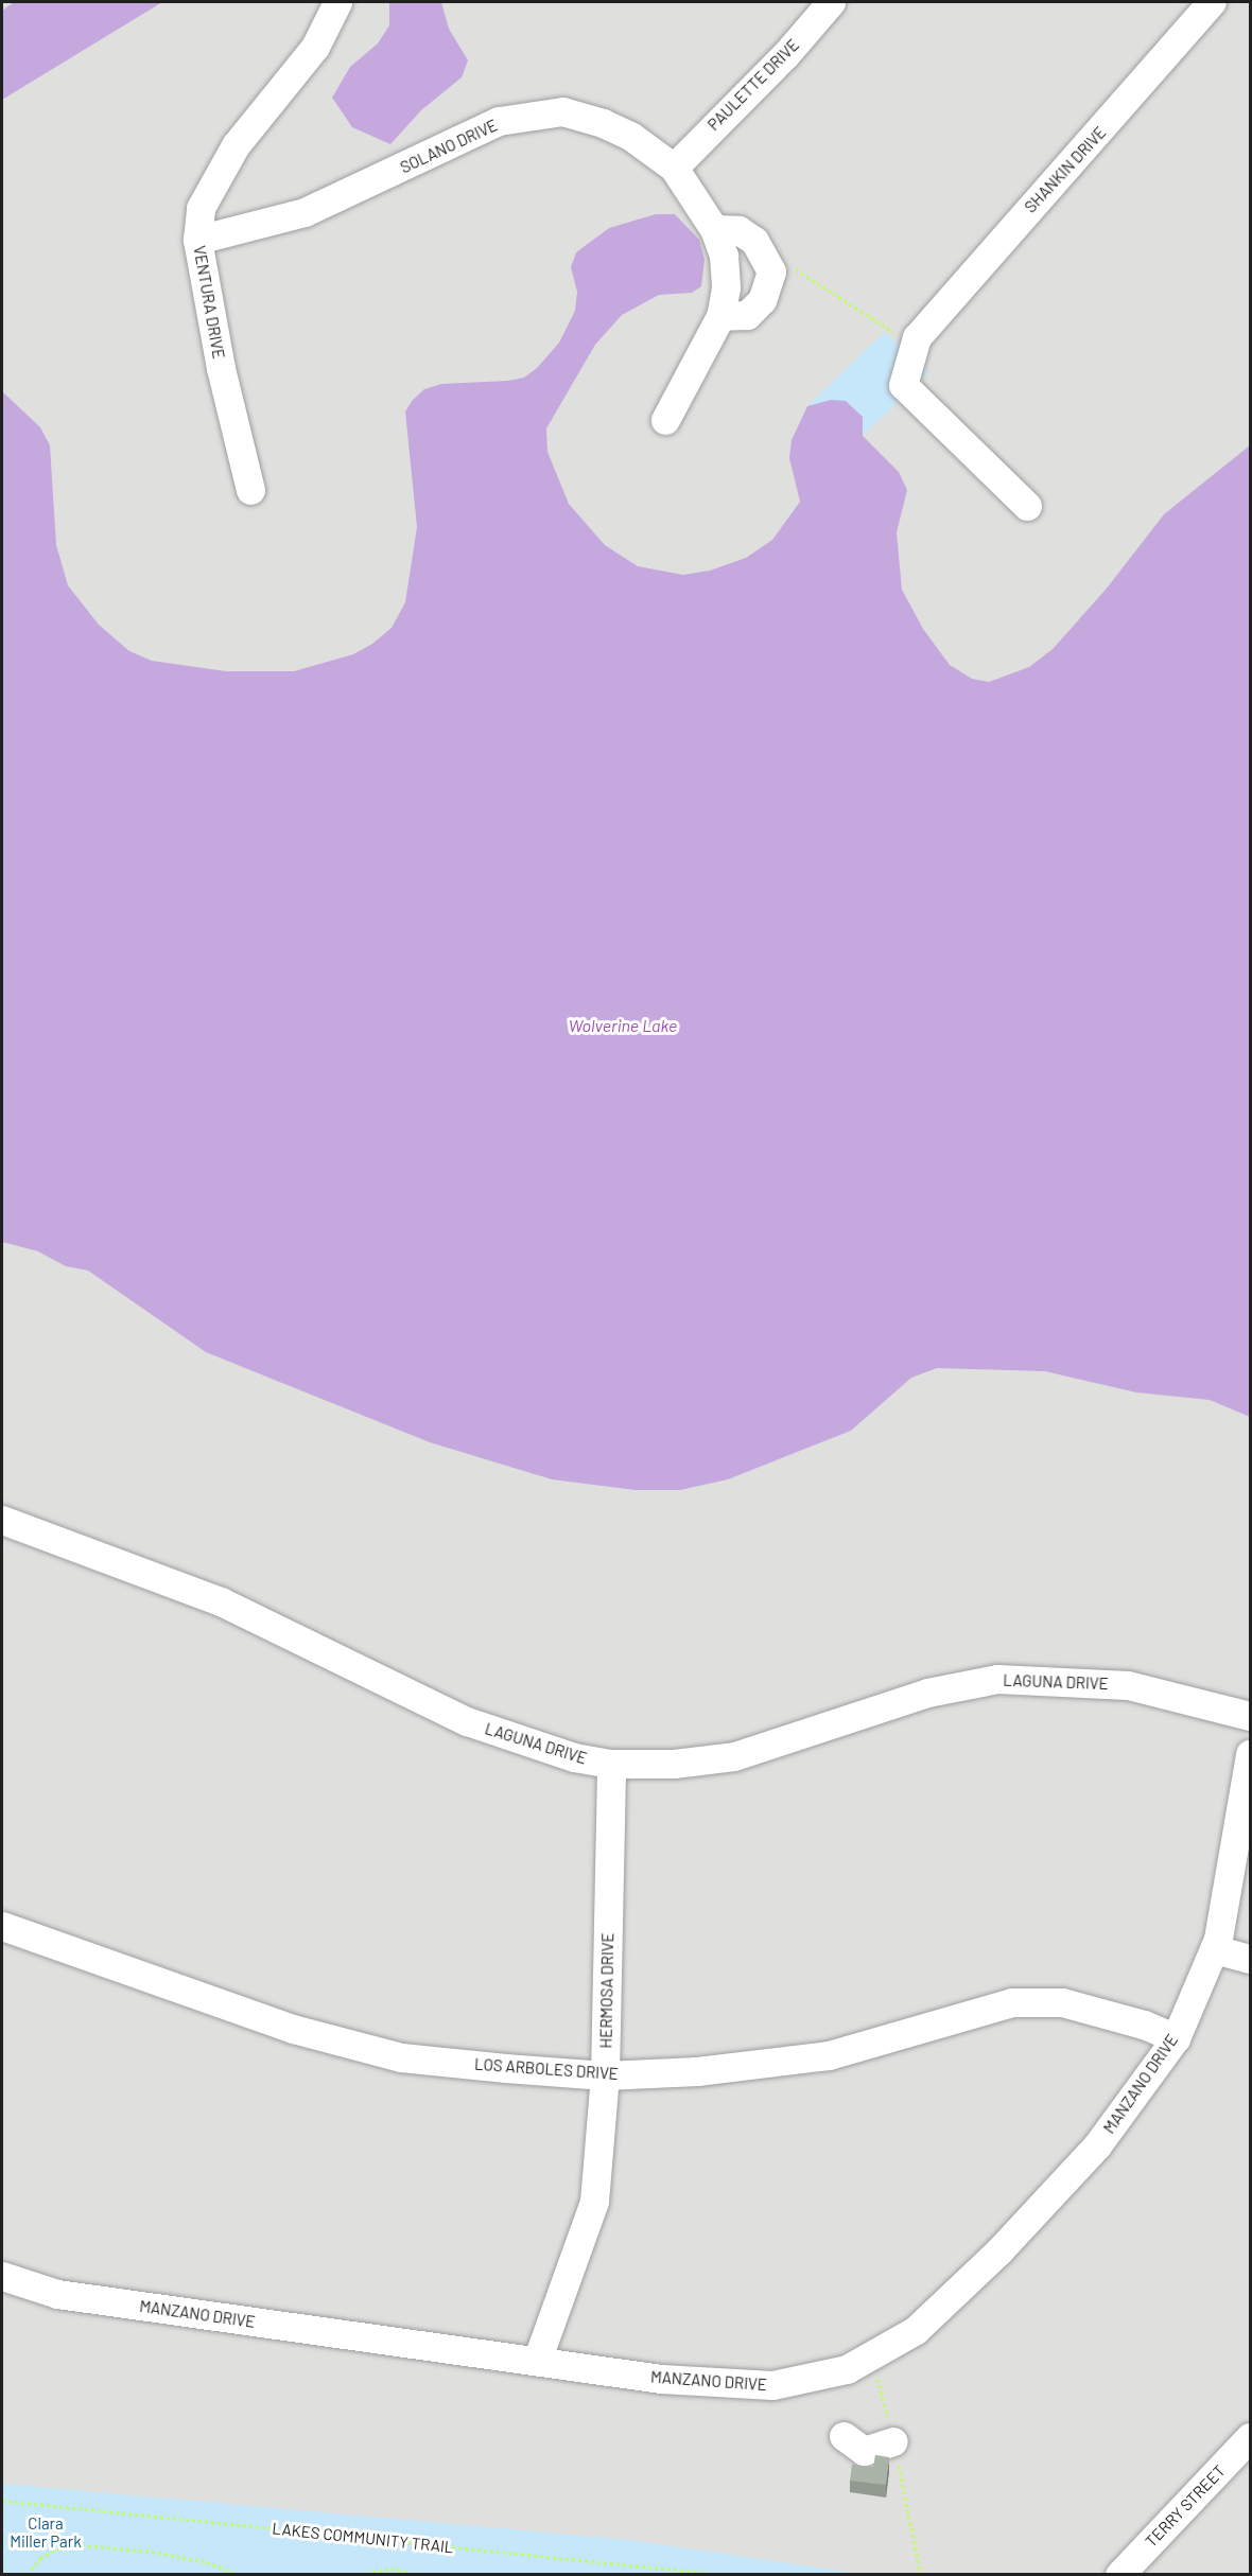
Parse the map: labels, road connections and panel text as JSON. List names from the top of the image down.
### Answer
{
  "streets": {
    "street": [
      "PAULETTE DRIVE",
      "SOLANO DRIVE",
      "SHANKIN DRIVE",
      "VENTURA DRIVE",
      "LAGUNA DRIVE",
      "HERMOSA DRIVE",
      "LOS ARBOLES DRIVE",
      "MANZANO DRIVE",
      "TERRY STREET"
    ],
    "path": ["LAKES COMMUNITY TRAIL"]
  },
  "crossings": [
    ["PAULETTE DRIVE", "SOLANO DRIVE"],
    ["SOLANO DRIVE", "VENTURA DRIVE"],
    ["LAGUNA DRIVE", "HERMOSA DRIVE"],
    ["HERMOSA DRIVE", "LOS ARBOLES DRIVE"],
    ["HERMOSA DRIVE", "MANZANO DRIVE"],
    ["LOS ARBOLES DRIVE", "MANZANO DRIVE"]
  ],
  "water": ["Wolverine Lake"],
  "parks": ["Clara Miller Park"]
}
